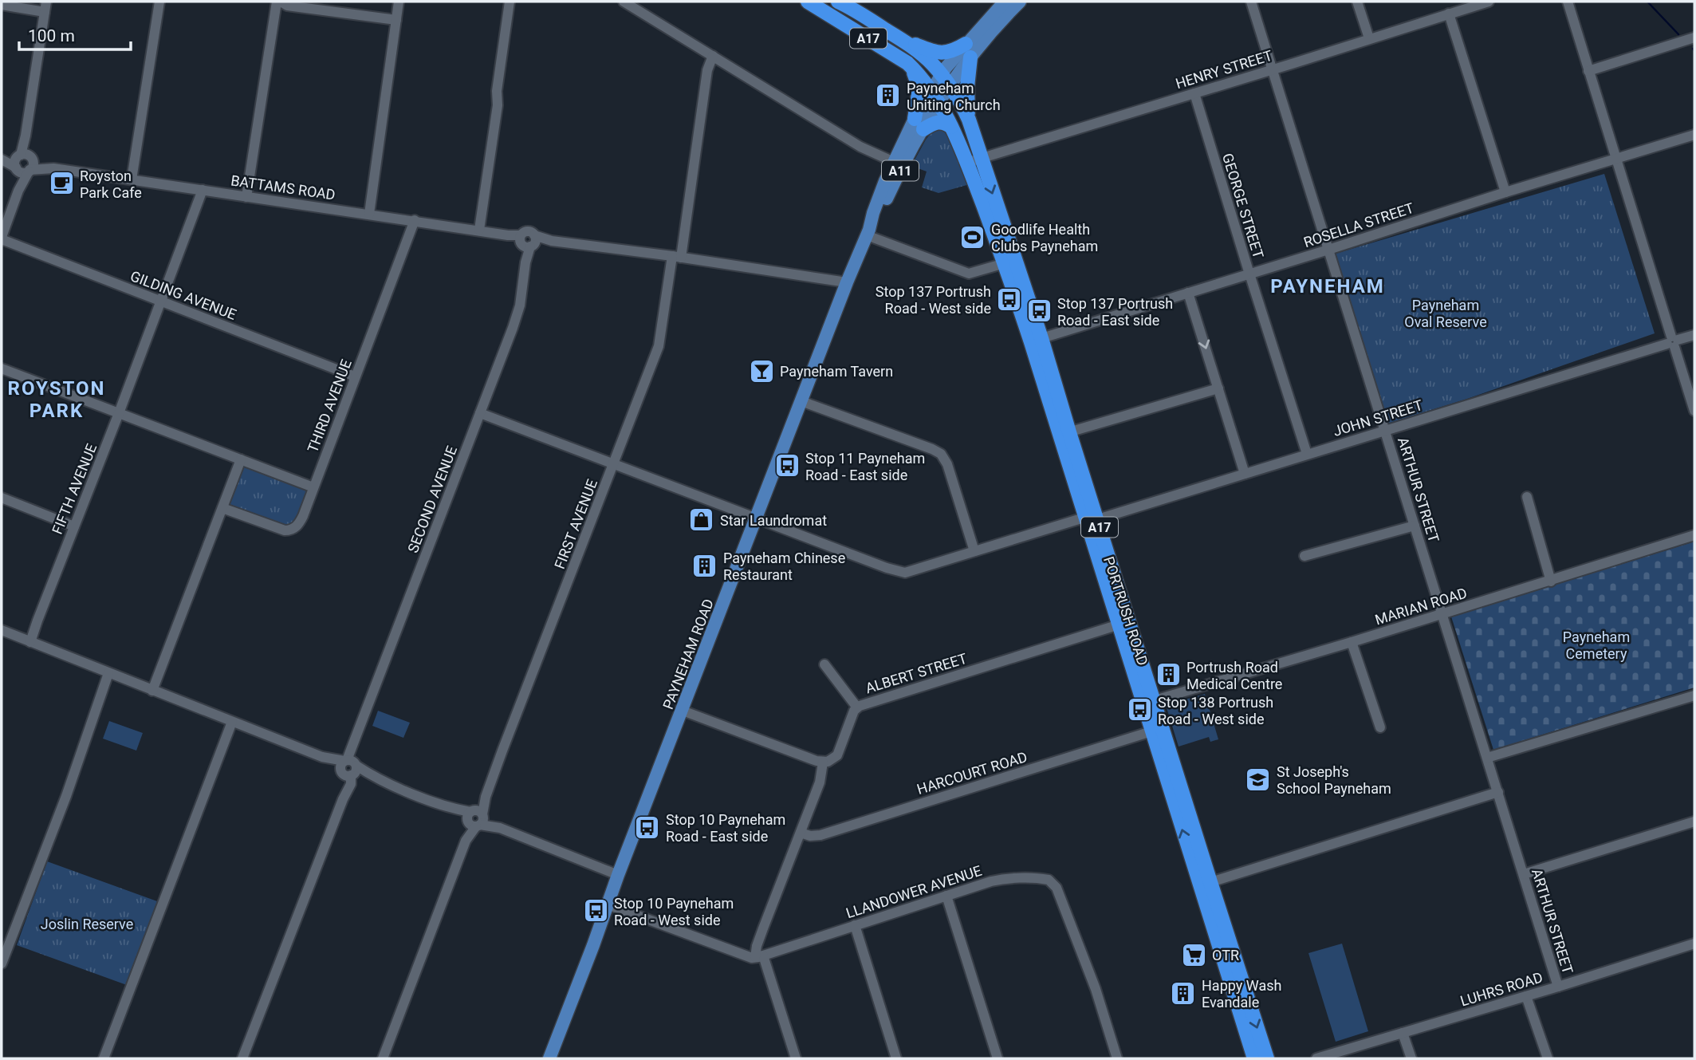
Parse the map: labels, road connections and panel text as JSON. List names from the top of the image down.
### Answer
{
  "streets": {
    "highway": ["A17", "PORTRUSH ROAD"],
    "main road": ["A11", "PAYNEHAM ROAD"],
    "street": [
      "HENRY STREET",
      "BATTAMS ROAD",
      "GEORGE STREET",
      "ROSELLA STREET",
      "GILDING AVENUE",
      "THIRD AVENUE",
      "JOHN STREET",
      "FIFTH AVENUE",
      "ARTHUR STREET",
      "SECOND AVENUE",
      "FIRST AVENUE",
      "MARIAN ROAD",
      "ALBERT STREET",
      "HARCOURT ROAD",
      "LLANDOWER AVENUE",
      "LUHRS ROAD"
    ]
  },
  "crossings": [
    ["A17", "PORTRUSH ROAD"],
    ["A17", "PAYNEHAM ROAD"],
    ["HENRY STREET", "GEORGE STREET"],
    ["HENRY STREET", "ARTHUR STREET"],
    ["HENRY STREET", "PORTRUSH ROAD"],
    ["BATTAMS ROAD", "THIRD AVENUE"],
    ["BATTAMS ROAD", "FIFTH AVENUE"],
    ["BATTAMS ROAD", "SECOND AVENUE"],
    ["BATTAMS ROAD", "FIRST AVENUE"],
    ["BATTAMS ROAD", "PAYNEHAM ROAD"],
    ["GEORGE STREET", "ROSELLA STREET"],
    ["GEORGE STREET", "JOHN STREET"],
    ["ROSELLA STREET", "ARTHUR STREET"],
    ["ROSELLA STREET", "PORTRUSH ROAD"],
    ["GILDING AVENUE", "THIRD AVENUE"],
    ["GILDING AVENUE", "FIFTH AVENUE"],
    ["JOHN STREET", "ARTHUR STREET"],
    ["JOHN STREET", "SECOND AVENUE"],
    ["JOHN STREET", "FIRST AVENUE"],
    ["JOHN STREET", "PORTRUSH ROAD"],
    ["JOHN STREET", "PAYNEHAM ROAD"],
    ["ARTHUR STREET", "MARIAN ROAD"],
    ["ARTHUR STREET", "LUHRS ROAD"],
    ["MARIAN ROAD", "PORTRUSH ROAD"],
    ["PORTRUSH ROAD", "PAYNEHAM ROAD"],
    ["PORTRUSH ROAD", "ALBERT STREET"],
    ["PORTRUSH ROAD", "HARCOURT ROAD"]
  ],
  "districts": ["PAYNEHAM", "ROYSTON PARK"],
  "parks": ["Payneham Oval Reserve", "Payneham Cemetery", "Joslin Reserve"],
  "places": {
    "building": [
      "Payneham Uniting Church",
      "Payneham Chinese Restaurant",
      "Portrush Road Medical Centre",
      "Happy Wash Evandale"
    ],
    "cafe": ["Royston Park Cafe"],
    "sports": ["Goodlife Health Clubs Payneham"],
    "bus stop": [
      "Stop 137 Portrush Road - West side",
      "Stop 137 Portrush Road - East side",
      "Stop 11 Payneham Road - East side",
      "Stop 138 Portrush Road - West side",
      "Stop 10 Payneham Road - East side",
      "Stop 10 Payneham Road - West side"
    ],
    "bar": ["Payneham Tavern"],
    "shop": ["Star Laundromat"],
    "school or university": ["St Joseph's School Payneham"],
    "supermarket": ["OTR"]
  },
  "scale_bar": "100 m"
}
